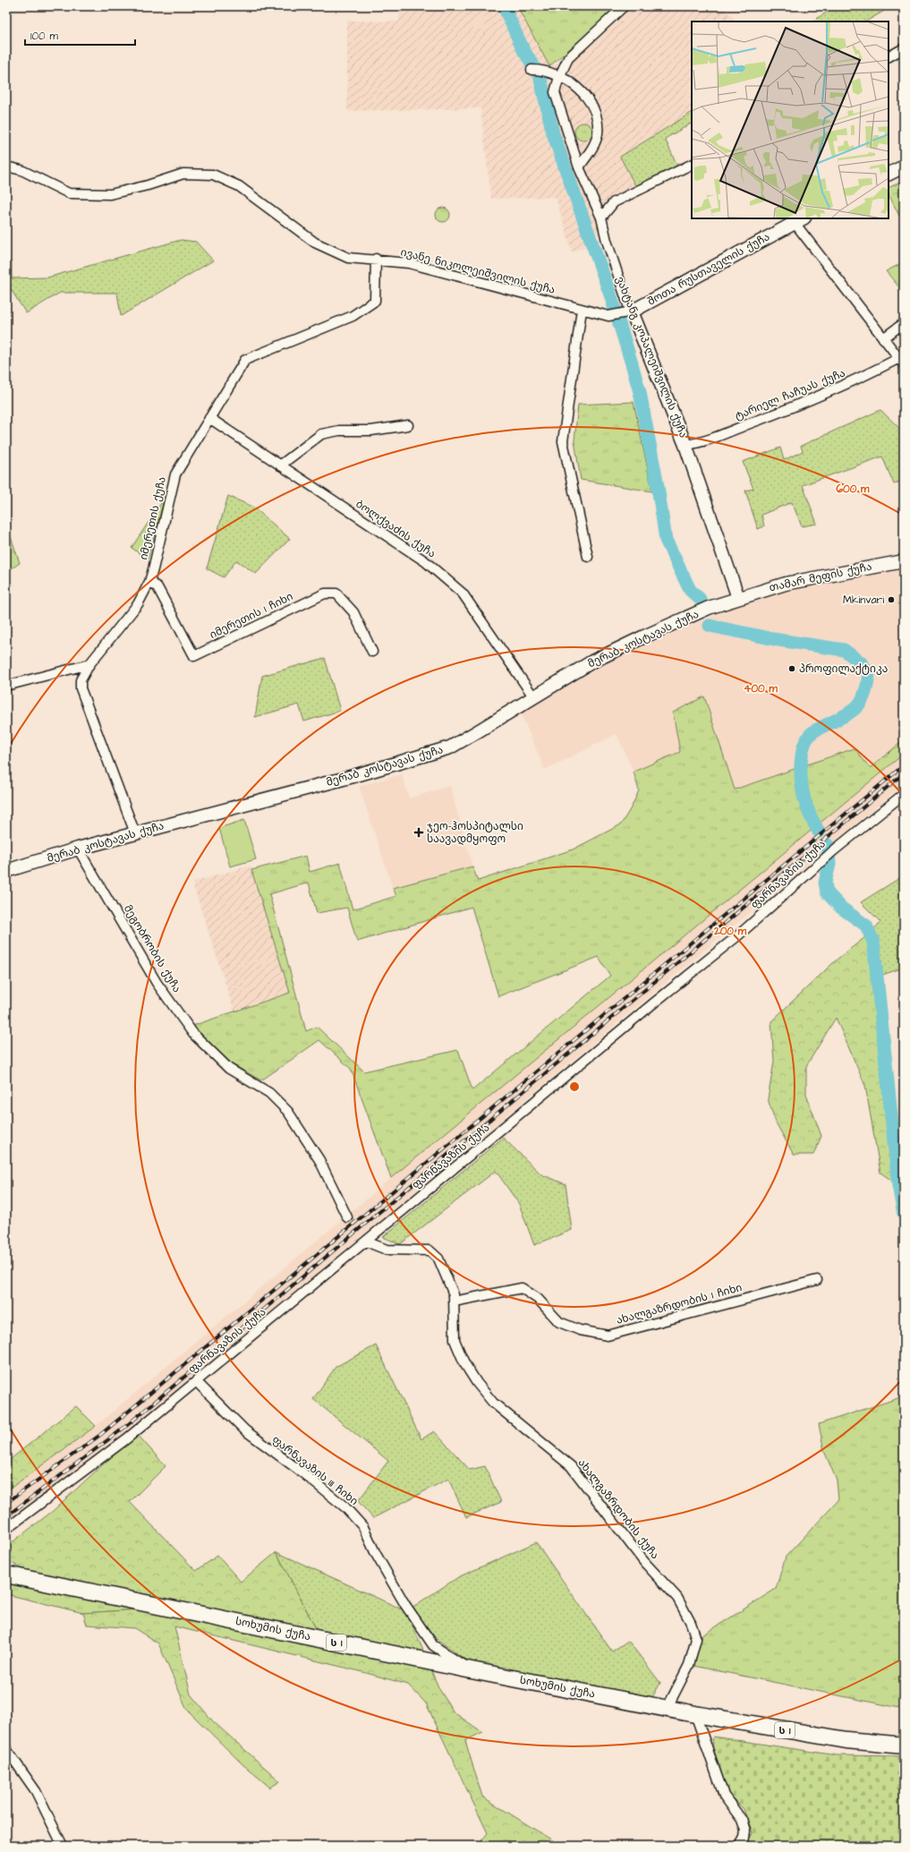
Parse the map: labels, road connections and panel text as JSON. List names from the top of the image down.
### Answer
{
  "streets": {
    "highway": ["სოხუმის ქუჩა", "ს 1"],
    "main road": [
      "შოთა რუსთაველის ქუჩა",
      "ვახტანგ კოპალეიშვილის ქუჩა",
      "თამარ მეფის ქუჩა",
      "მერაბ კოსტავას ქუჩა"
    ],
    "street": [
      "ივანე ნიკოლეიშვილის ქუჩა",
      "ტარიელ ჩაჩუას ქუჩა",
      "იმერეთის ქუჩა",
      "ბოლქვაძის ქუჩა",
      "იმერეთის I ჩიხი",
      "ფარნავაზის ქუჩა",
      "მეგობრობის ქუჩა",
      "ახალგაზრდობის I ჩიხი",
      "ფარნავაზის III ჩიხი",
      "ახალგაზრდობის ქუჩა"
    ]
  },
  "crossings": [
    ["შოთა რუსთაველის ქუჩა", "ივანე ნიკოლეიშვილის ქუჩა"],
    ["შოთა რუსთაველის ქუჩა", "ვახტანგ კოპალეიშვილის ქუჩა"],
    ["ივანე ნიკოლეიშვილის ქუჩა", "ვახტანგ კოპალეიშვილის ქუჩა"],
    ["ივანე ნიკოლეიშვილის ქუჩა", "იმერეთის ქუჩა"],
    ["ვახტანგ კოპალეიშვილის ქუჩა", "ტარიელ ჩაჩუას ქუჩა"],
    ["ვახტანგ კოპალეიშვილის ქუჩა", "თამარ მეფის ქუჩა"],
    ["ვახტანგ კოპალეიშვილის ქუჩა", "მერაბ კოსტავას ქუჩა"],
    ["იმერეთის ქუჩა", "ბოლქვაძის ქუჩა"],
    ["იმერეთის ქუჩა", "იმერეთის I ჩიხი"],
    ["იმერეთის ქუჩა", "მერაბ კოსტავას ქუჩა"],
    ["ბოლქვაძის ქუჩა", "მერაბ კოსტავას ქუჩა"],
    ["თამარ მეფის ქუჩა", "მერაბ კოსტავას ქუჩა"],
    ["მერაბ კოსტავას ქუჩა", "მეგობრობის ქუჩა"],
    ["ფარნავაზის ქუჩა", "ფარნავაზის III ჩიხი"],
    ["ფარნავაზის ქუჩა", "ახალგაზრდობის ქუჩა"],
    ["ახალგაზრდობის I ჩიხი", "ახალგაზრდობის ქუჩა"],
    ["ფარნავაზის III ჩიხი", "სოხუმის ქუჩა"],
    ["ახალგაზრდობის ქუჩა", "სოხუმის ქუჩა"],
    ["ახალგაზრდობის ქუჩა", "ს 1"],
    ["სოხუმის ქუჩა", "ს 1"]
  ],
  "places": {
    "other": ["Mkinvari", "პროფილაქტიკა"],
    "health": ["ჯეო-ჰოსპიტალსი საავადმყოფო"]
  },
  "scale_bar": "100 m",
  "rings": ["600 m", "400 m", "200 m"]
}
